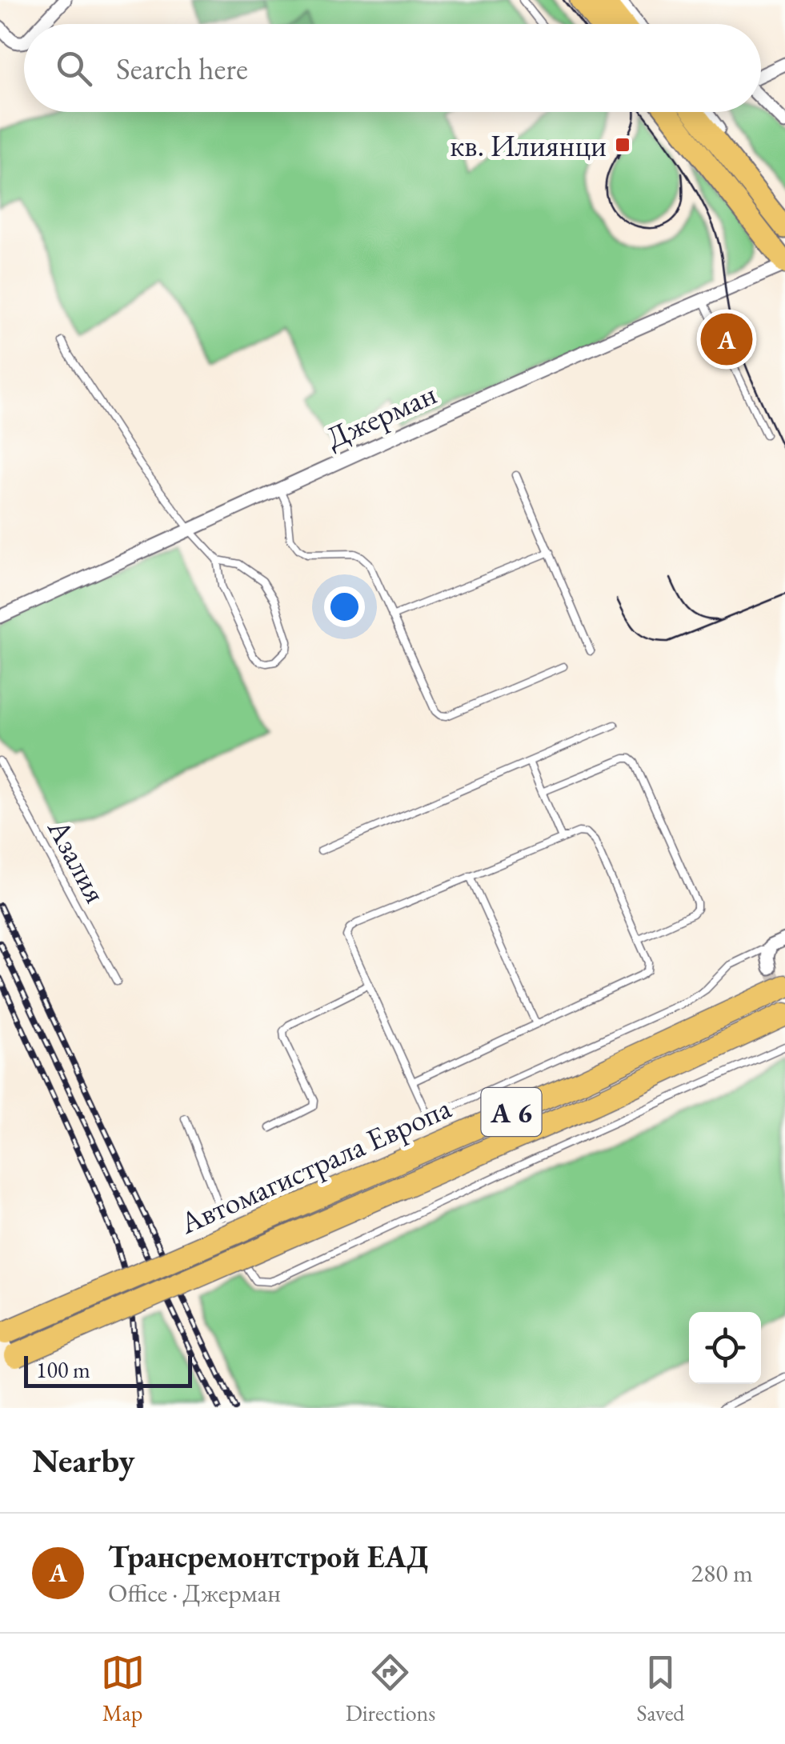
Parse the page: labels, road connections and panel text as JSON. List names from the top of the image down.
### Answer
{
  "streets": {
    "highway": ["A 6", "Автомагистрала Европа"],
    "street": ["Джерман"],
    "lane": ["Азалия"]
  },
  "places": {
    "transit": ["кв. Илиянци"]
  },
  "scale_bar": "100 m",
  "page": {
    "search": "Search here",
    "pins": "A",
    "scale": "100 m",
    "heading": "Nearby",
    "list": [
      {
        "mark": "A",
        "name": "Трансремонтстрой ЕАД",
        "note": "Office · Джерман",
        "value": "280 m"
      }
    ],
    "nav": ["Map", "Directions", "Saved"]
  }
}
